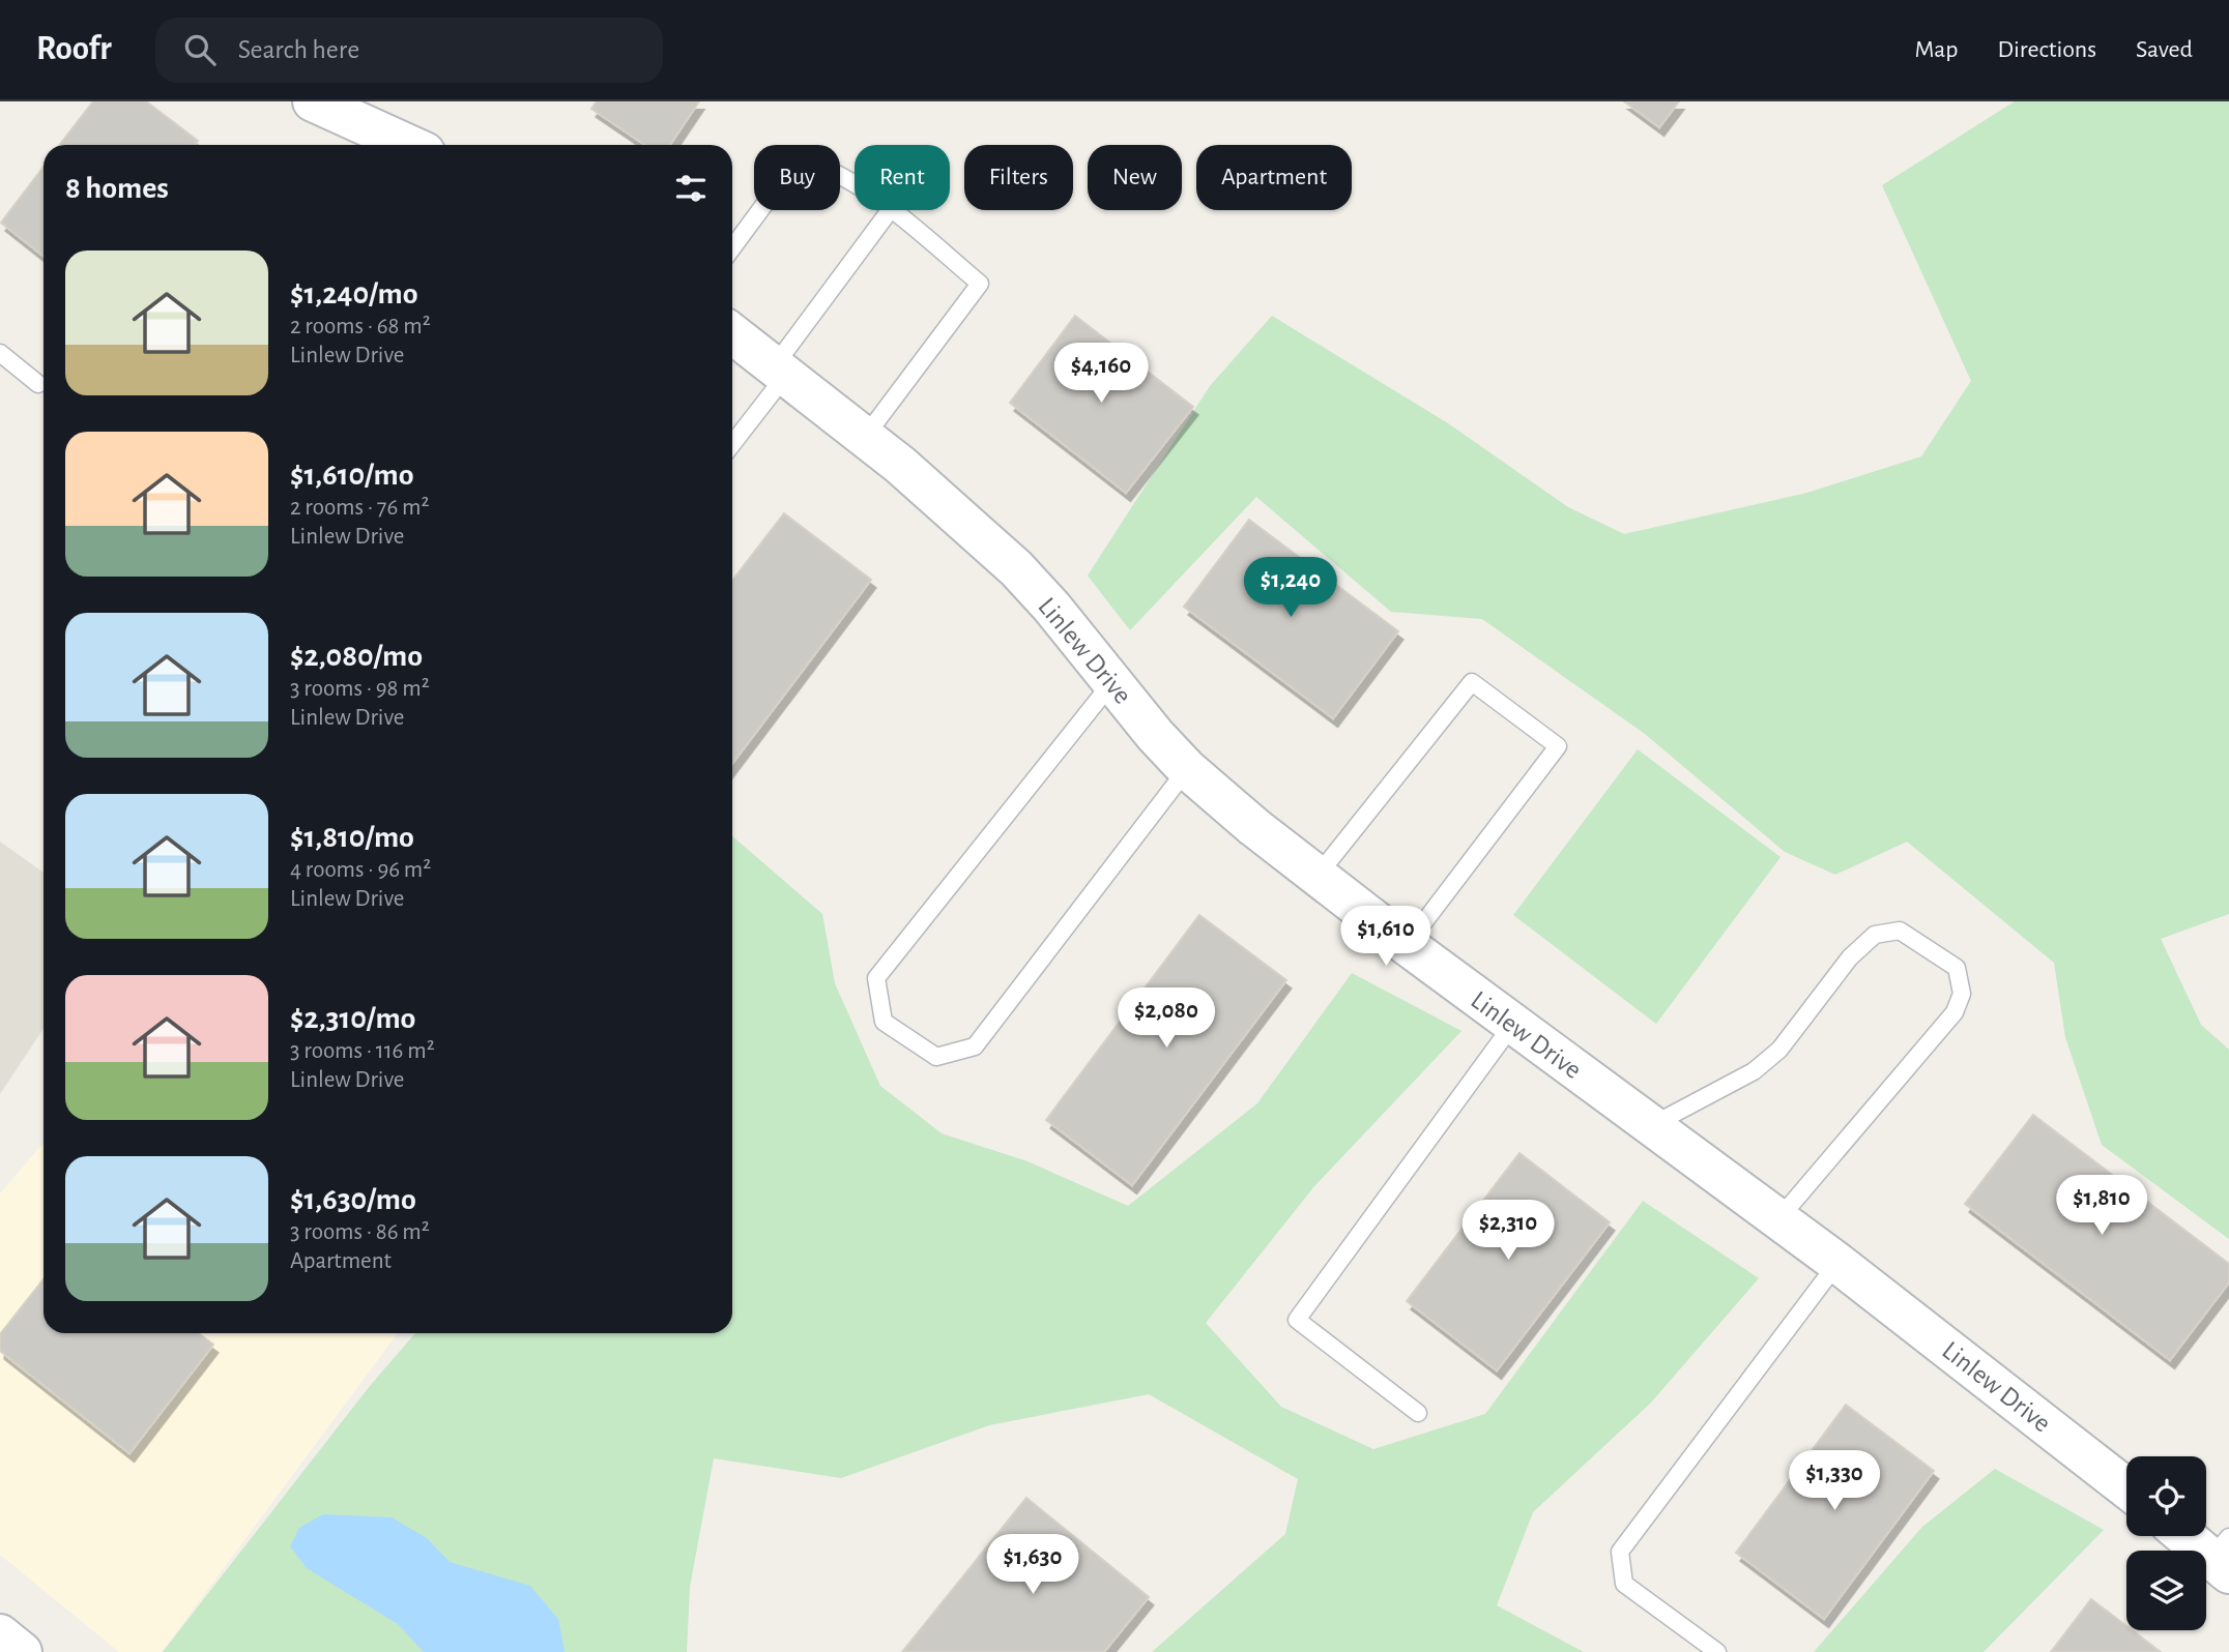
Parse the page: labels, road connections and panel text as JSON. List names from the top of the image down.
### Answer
{
  "streets": {
    "street": ["Linlew Drive"]
  },
  "page": {
    "header": "Roofr",
    "search": "Search here",
    "nav": ["Map", "Directions", "Saved"],
    "chip": [
      "Buy",
      "Rent",
      "Filters",
      "New",
      "Apartment"
    ],
    "heading": "8 homes",
    "list": [
      {
        "name": "$1,240/mo",
        "note": "2 rooms · 68 m² · Linlew Drive"
      },
      {
        "name": "$1,610/mo",
        "note": "2 rooms · 76 m² · Linlew Drive"
      },
      {
        "name": "$2,080/mo",
        "note": "3 rooms · 98 m² · Linlew Drive"
      },
      {
        "name": "$1,810/mo",
        "note": "4 rooms · 96 m² · Linlew Drive"
      },
      {
        "name": "$2,310/mo",
        "note": "3 rooms · 116 m² · Linlew Drive"
      },
      {
        "name": "$1,630/mo",
        "note": "3 rooms · 86 m² · Apartment"
      }
    ],
    "price": [
      "$4,160",
      "$1,240",
      "$1,610",
      "$2,080",
      "$1,810",
      "$2,310",
      "$1,330",
      "$1,630"
    ]
  }
}
